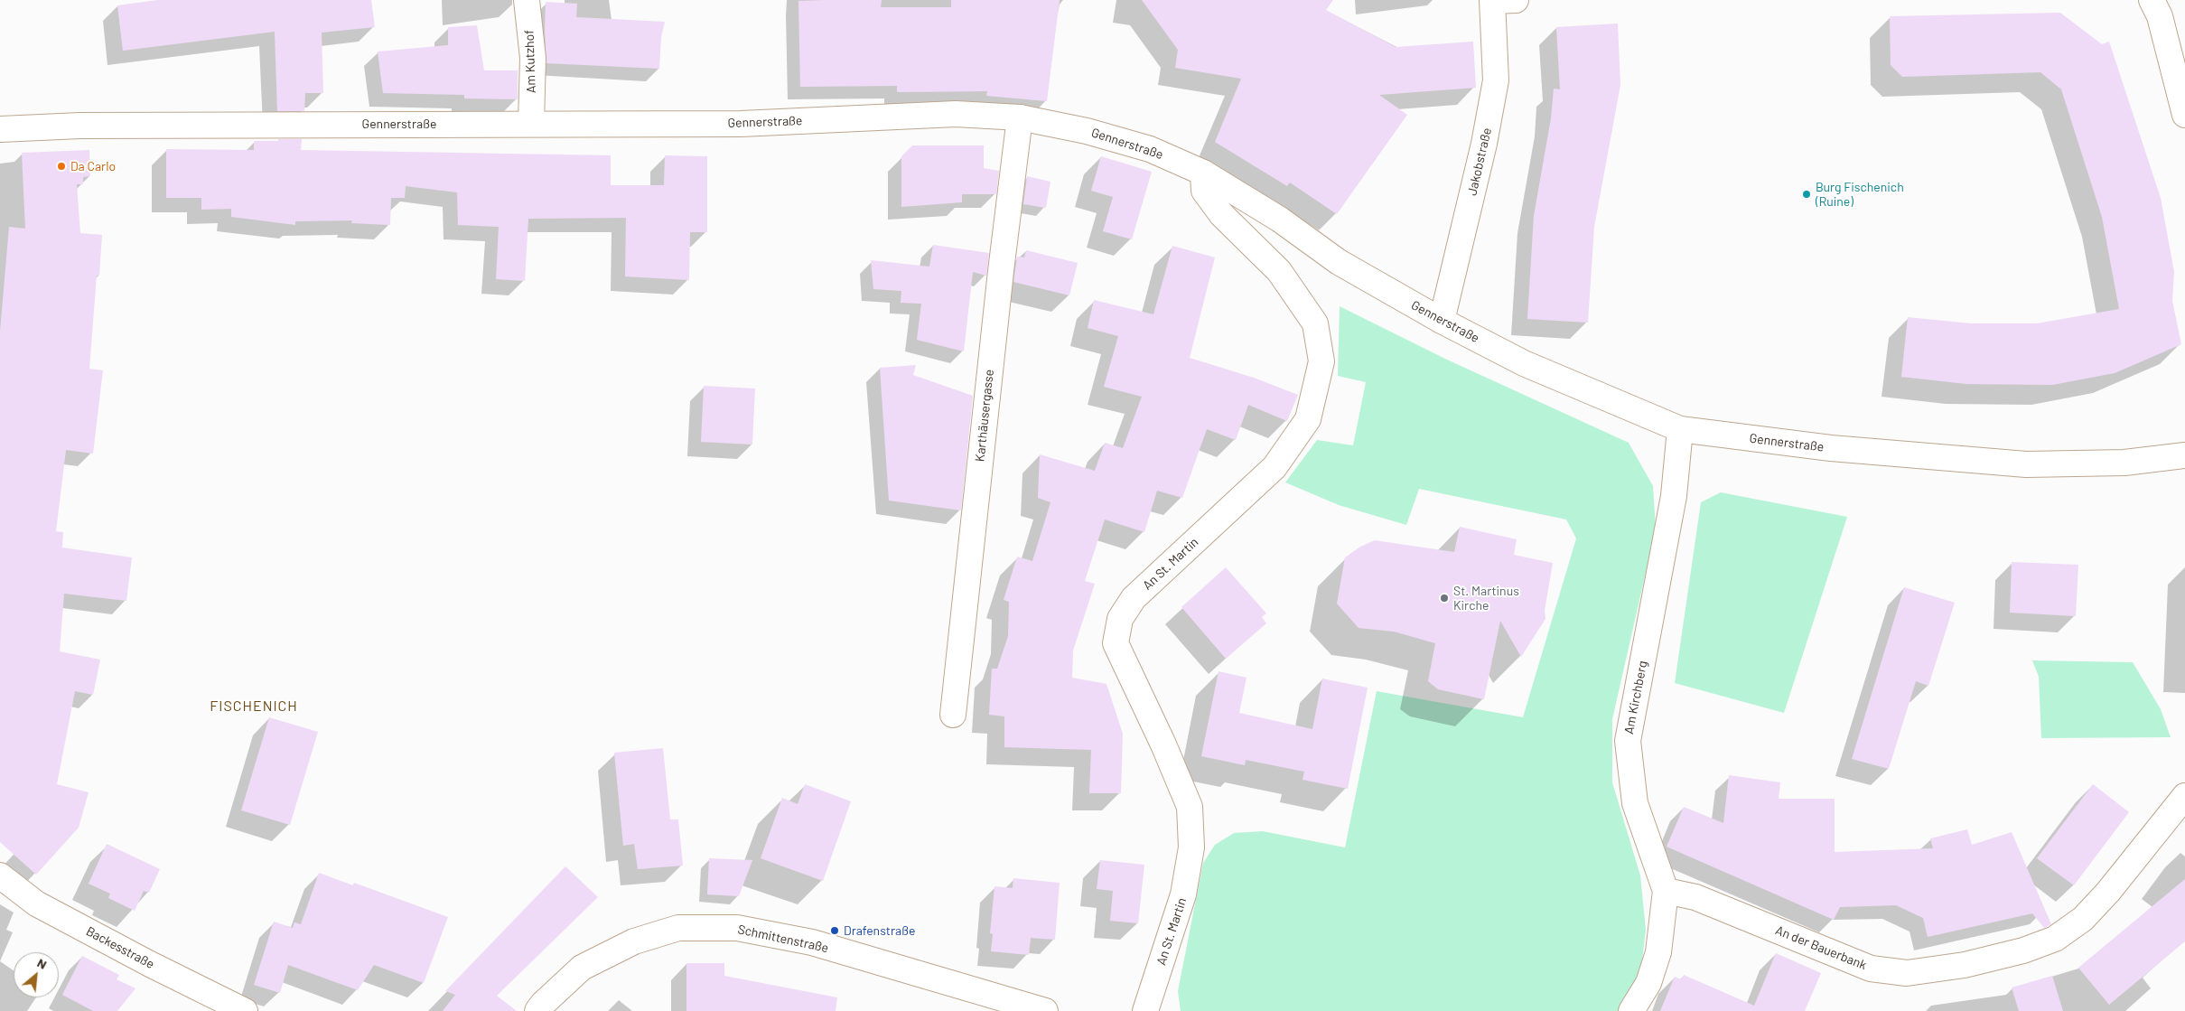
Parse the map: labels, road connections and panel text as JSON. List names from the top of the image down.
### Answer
{
  "streets": {
    "street": [
      "Am Kutzhof",
      "Gennerstraße",
      "Jakobstraße",
      "Karthäusergasse",
      "An St. Martin",
      "Am Kirchberg",
      "Schmittenstraße",
      "Backesstraße",
      "An der Bauerbank"
    ]
  },
  "crossings": [
    ["Am Kutzhof", "Gennerstraße"],
    ["Gennerstraße", "Jakobstraße"],
    ["Gennerstraße", "Karthäusergasse"],
    ["Gennerstraße", "An St. Martin"],
    ["Gennerstraße", "Am Kirchberg"],
    ["Am Kirchberg", "An der Bauerbank"]
  ],
  "districts": ["FISCHENICH"],
  "places": [
    "Da Carlo",
    "Burg Fischenich (Ruine)",
    "St. Martinus Kirche",
    "Drafenstraße"
  ],
  "north": "top right"
}
